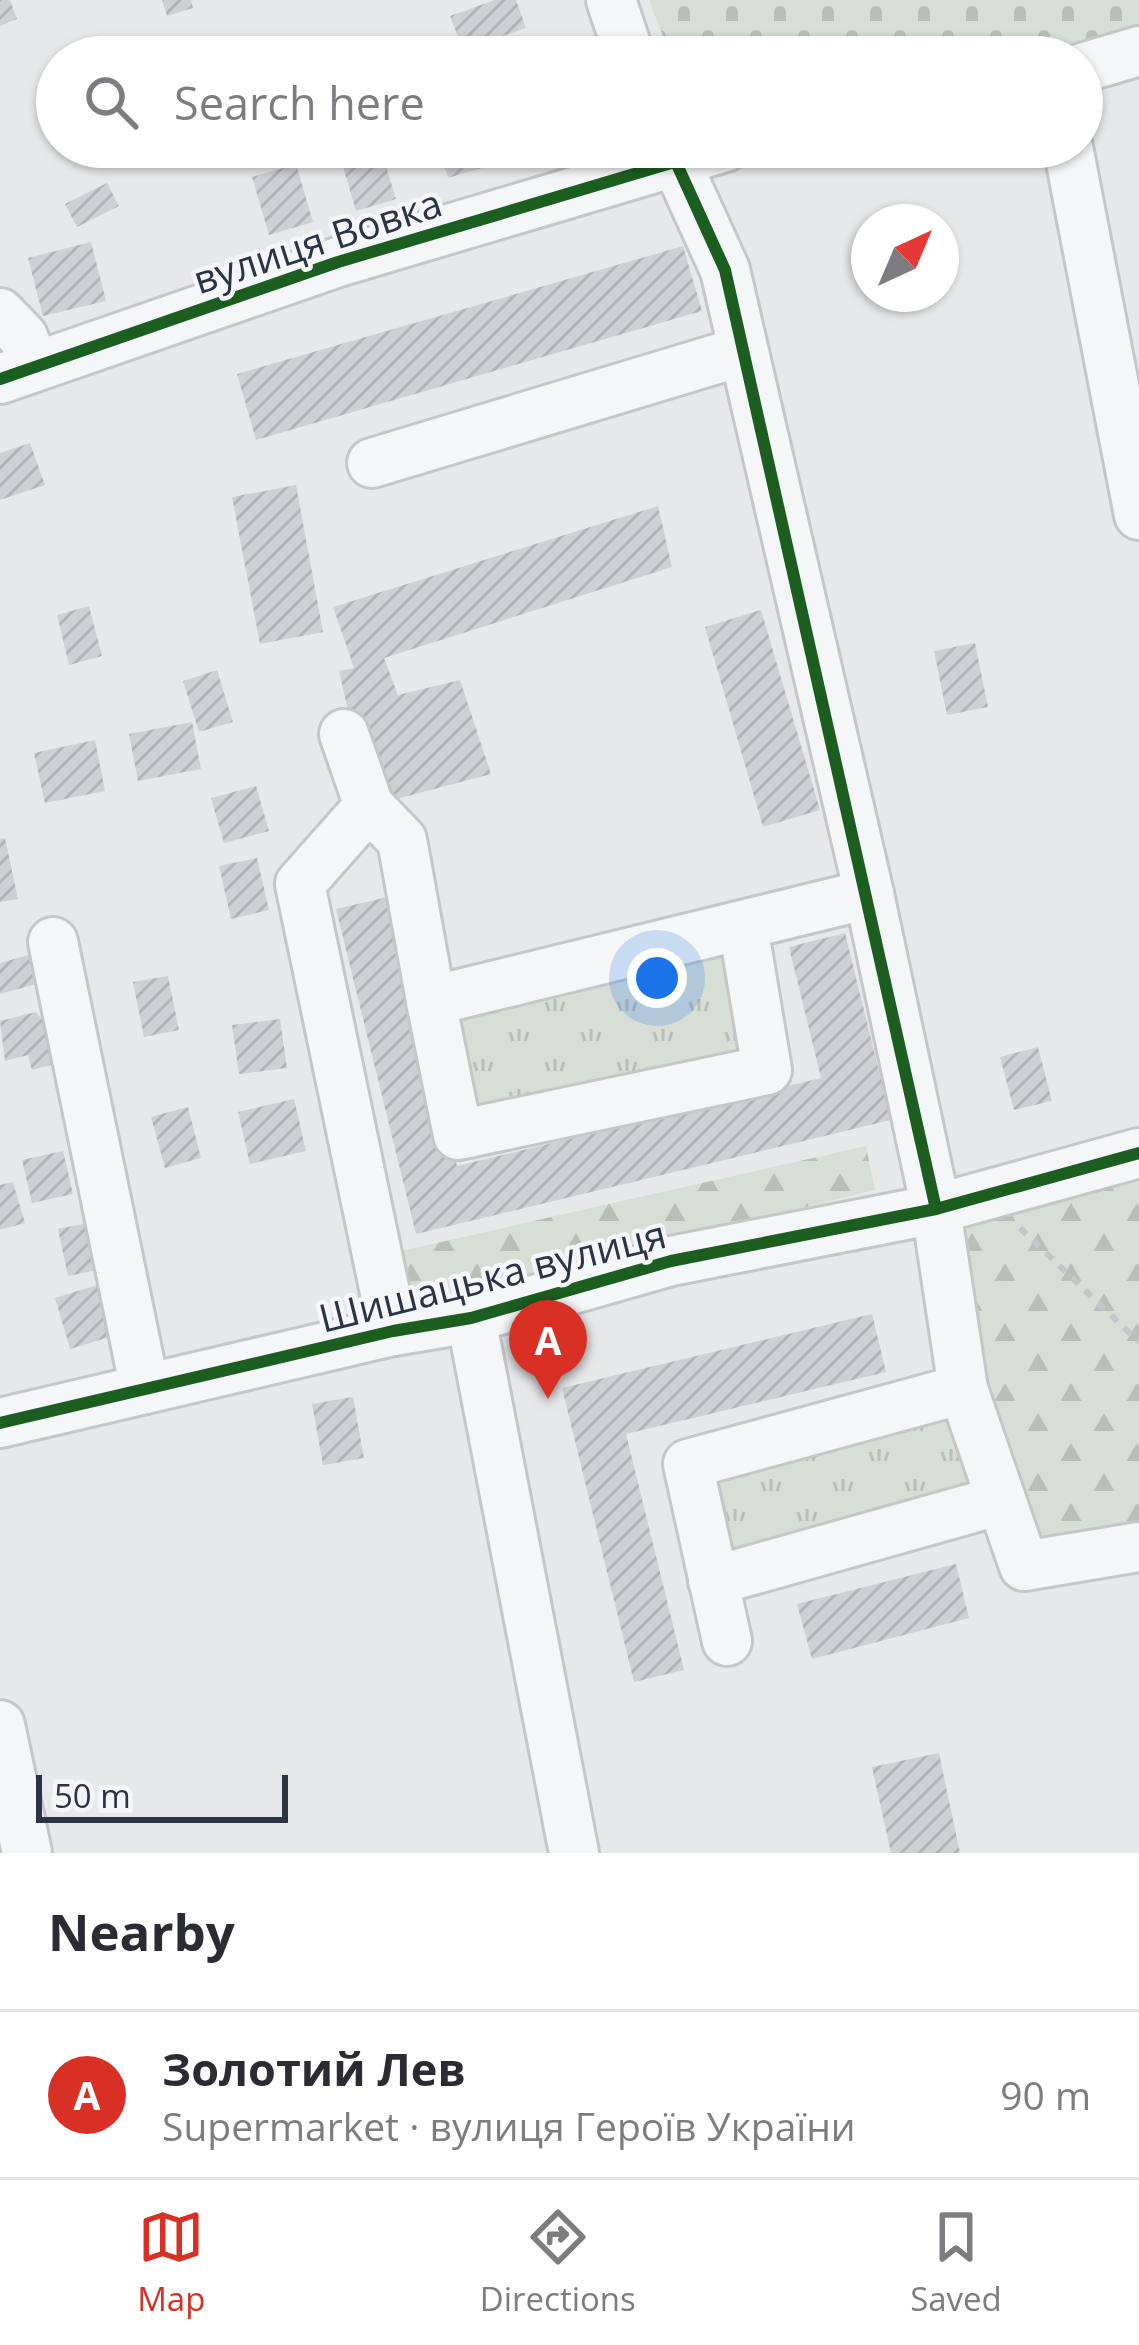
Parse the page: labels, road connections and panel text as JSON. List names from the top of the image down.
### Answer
{
  "streets": {
    "street": ["вулиця Вовка", "Шишацька вулиця"]
  },
  "scale_bar": "50 m",
  "north": "top right",
  "page": {
    "search": "Search here",
    "pins": "A",
    "scale": "50 m",
    "heading": "Nearby",
    "list": [
      {
        "mark": "A",
        "name": "Золотий Лев",
        "note": "Supermarket · вулиця Героїв України",
        "value": "90 m"
      }
    ],
    "nav": ["Map", "Directions", "Saved"]
  }
}
